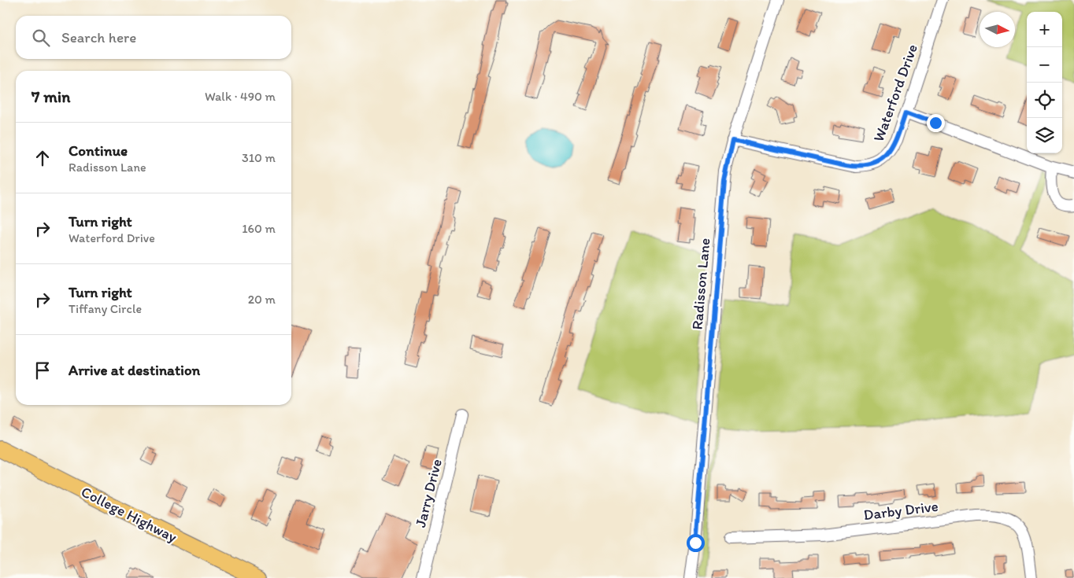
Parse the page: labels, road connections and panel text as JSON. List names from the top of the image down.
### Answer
{
  "streets": {
    "highway": ["College Highway"],
    "street": [
      "Waterford Drive",
      "Radisson Lane",
      "Jarry Drive",
      "Darby Drive"
    ]
  },
  "crossings": [
    ["Waterford Drive", "Radisson Lane"]
  ],
  "north": "right",
  "page": {
    "map_buttons": ["+", "−"],
    "search": "Search here",
    "heading": ["7 min", "Walk · 490 m"],
    "list": [
      ["Continue", "Radisson Lane", "310 m"],
      ["Turn right", "Waterford Drive", "160 m"],
      ["Turn right", "Tiffany Circle", "20 m"],
      "Arrive at destination"
    ]
  }
}
